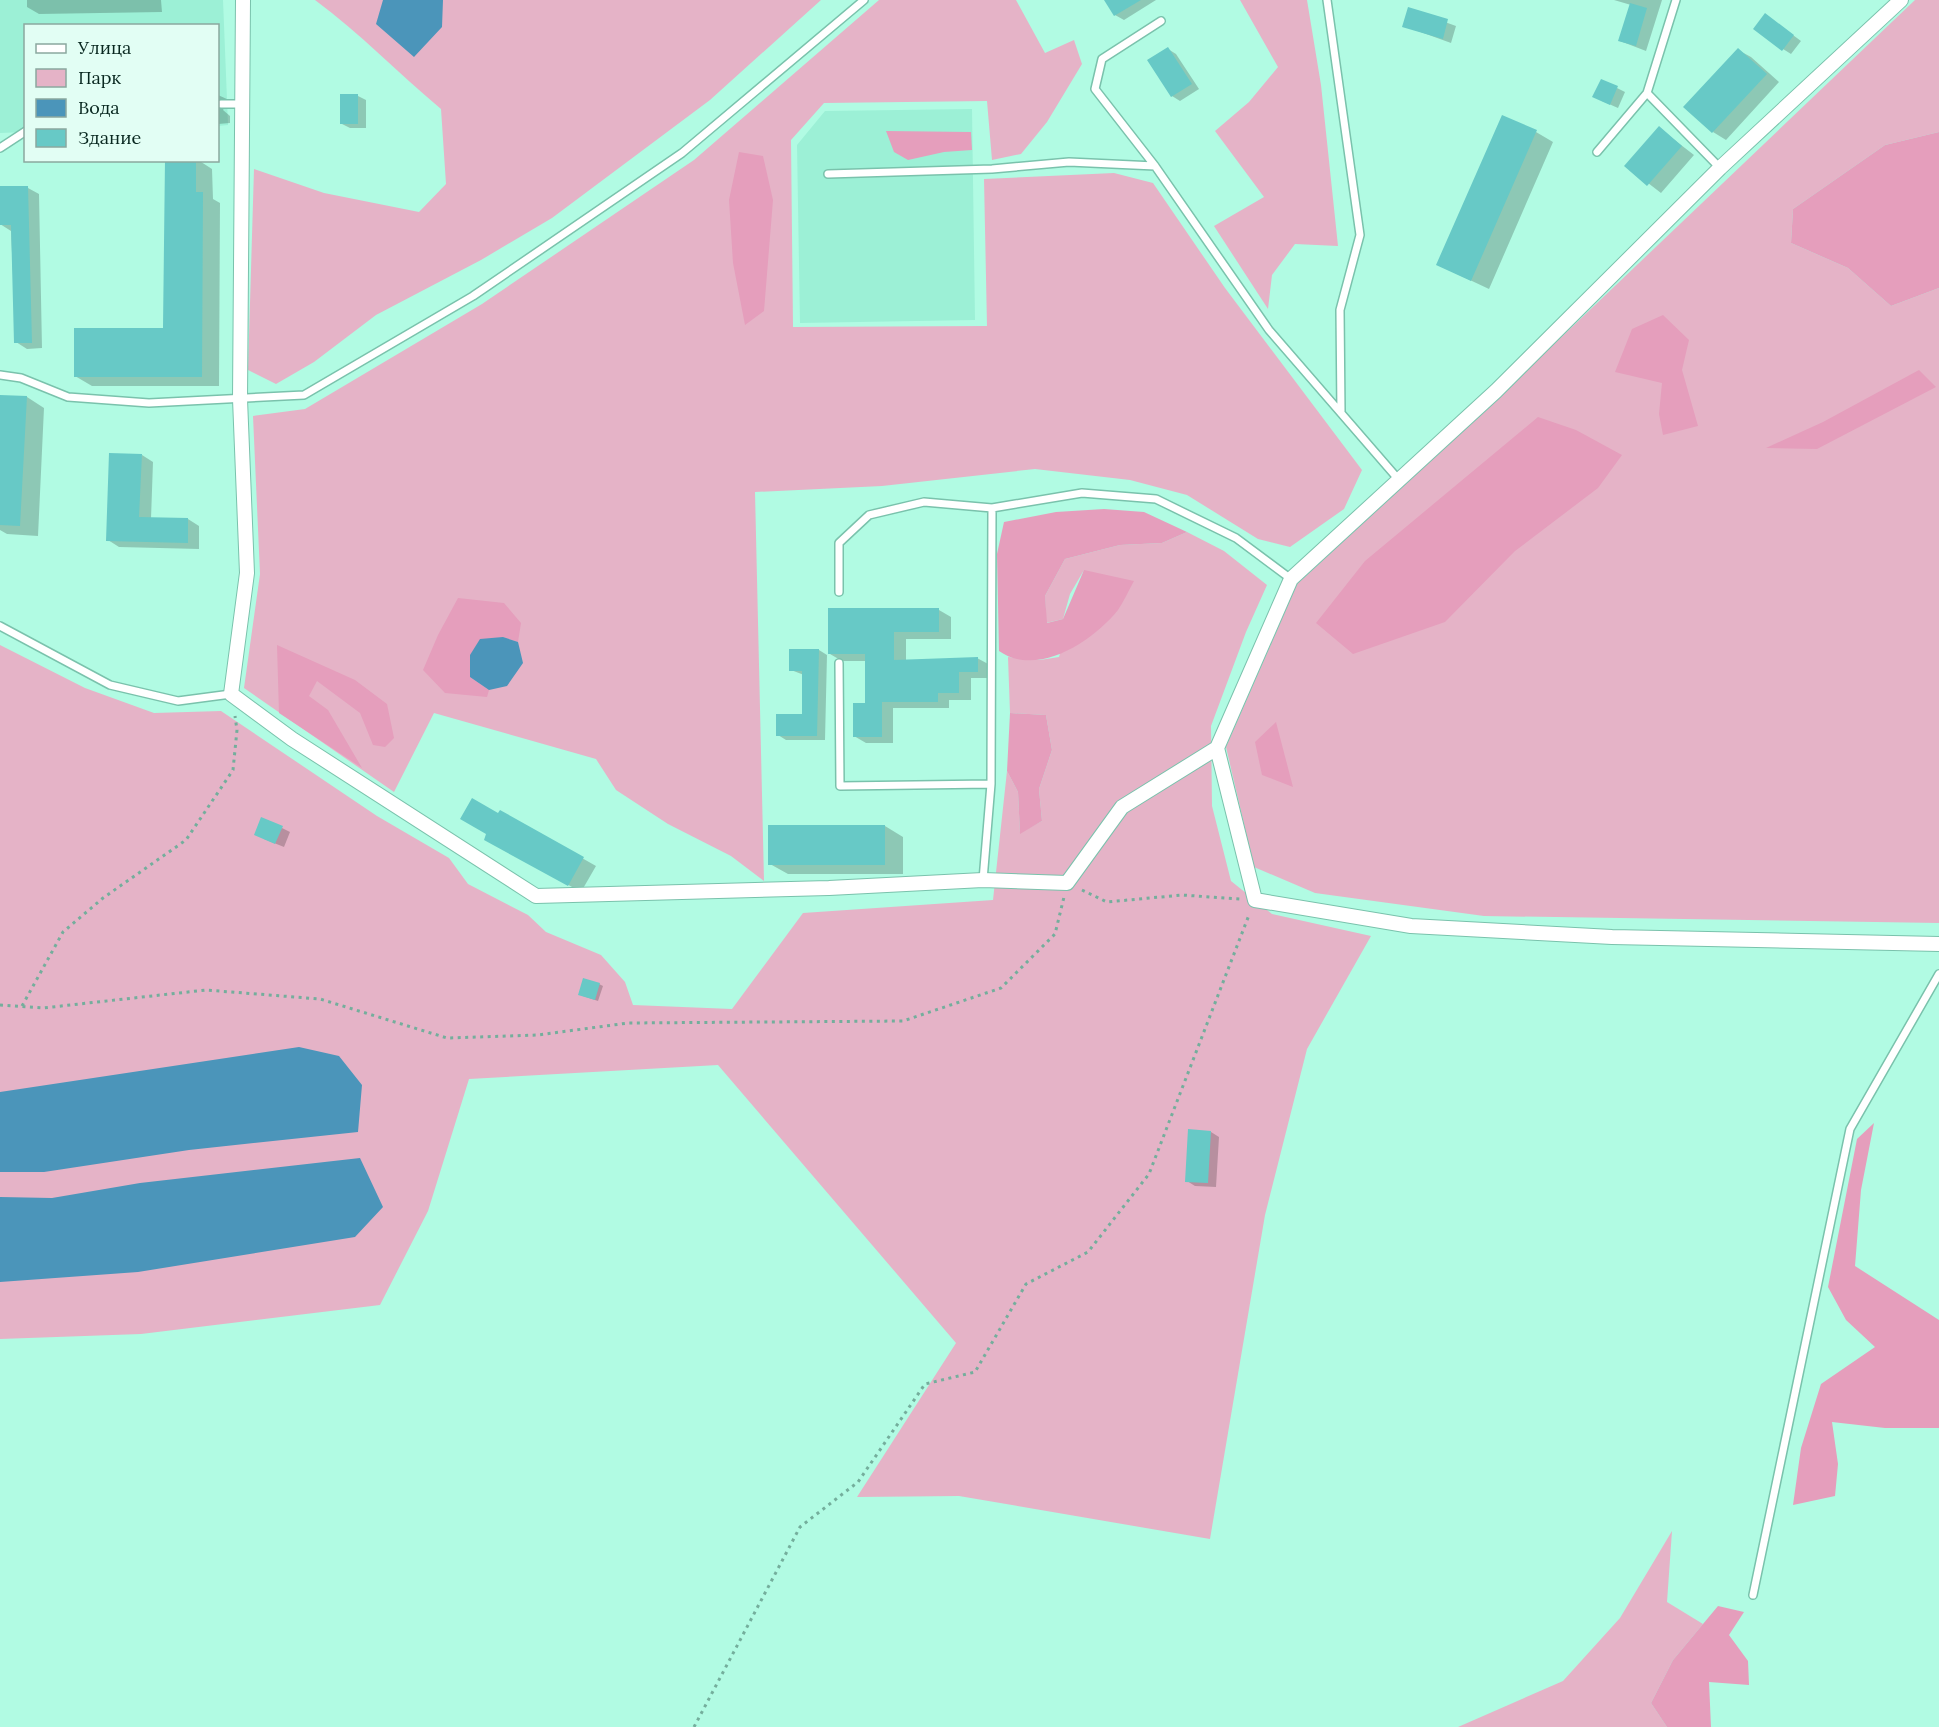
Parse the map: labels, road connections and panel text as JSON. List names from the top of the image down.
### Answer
{
  "legend": [
    "Улица",
    "Парк",
    "Вода",
    "Здание"
  ]
}
